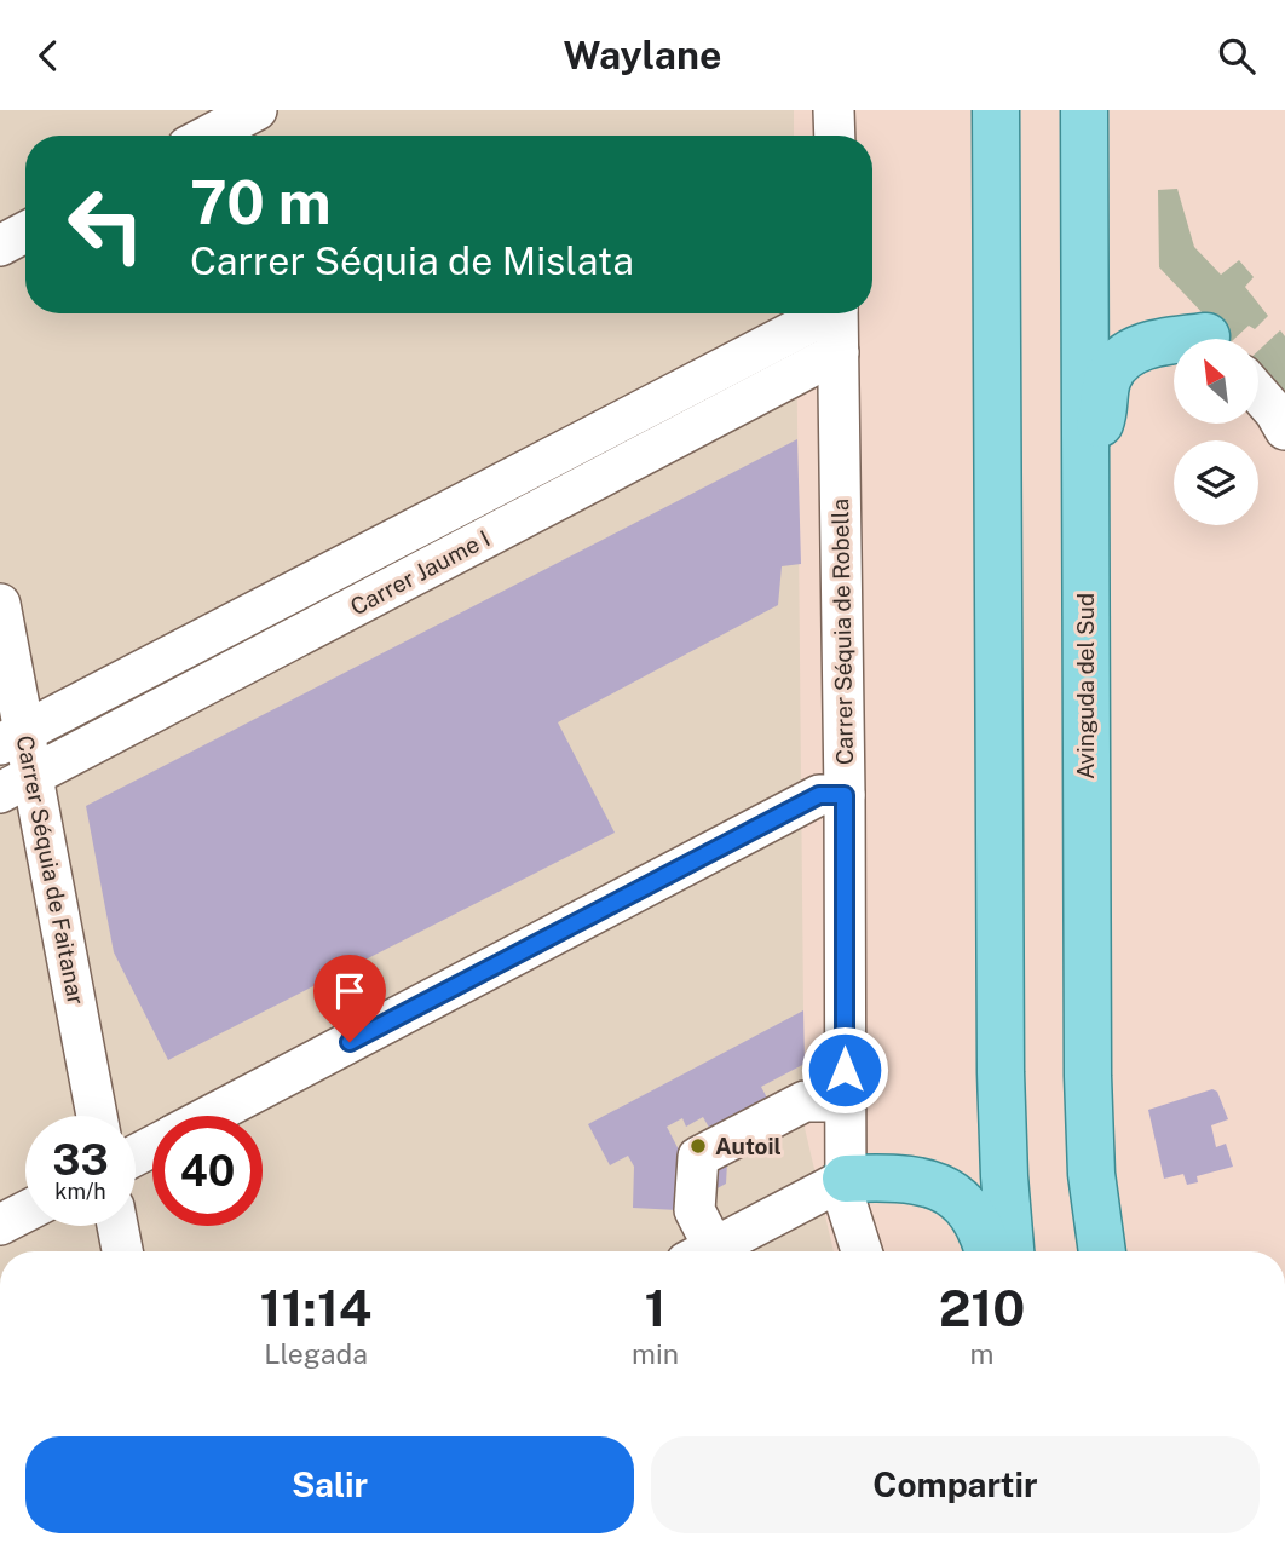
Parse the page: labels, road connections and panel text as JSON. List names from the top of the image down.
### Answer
{
  "streets": {
    "main road": ["Avinguda del Sud"],
    "street": ["Carrer Jaume I", "Carrer Séquia de Robella", "Carrer Séquia de Faitanar"]
  },
  "crossings": [
    ["Carrer Jaume I", "Carrer Séquia de Robella"],
    ["Carrer Jaume I", "Carrer Séquia de Faitanar"]
  ],
  "places": ["Autoil"],
  "north": "top left",
  "page": {
    "header": "Waylane",
    "turn": ["70 m", "Carrer Séquia de Mislata"],
    "speed": "33 km/h",
    "limit": "40",
    "eta": [
      "11:14",
      "Llegada",
      "1",
      "min",
      "210",
      "m"
    ],
    "buttons": ["Salir", "Compartir"]
  }
}
